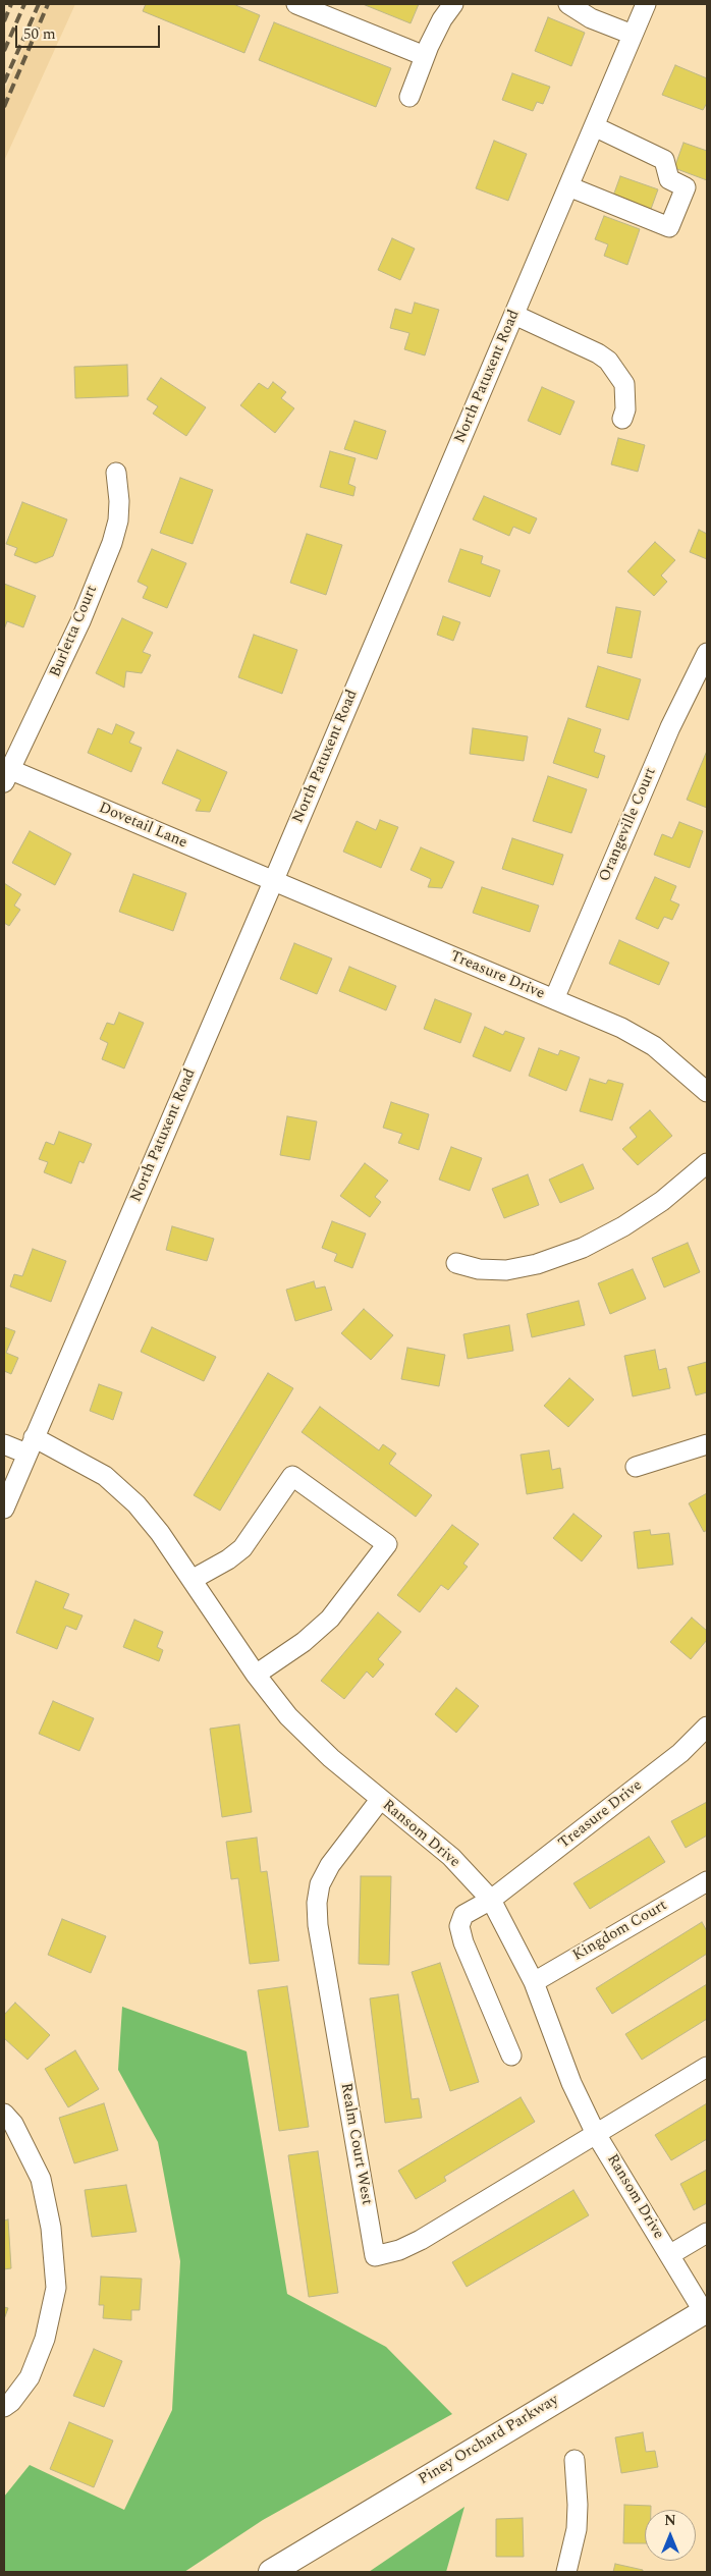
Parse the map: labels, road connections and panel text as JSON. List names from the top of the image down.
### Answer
{
  "streets": {
    "main road": ["Piney Orchard Parkway"],
    "street": [
      "North Patuxent Road",
      "Burletta Court",
      "Orangeville Court",
      "Dovetail Lane",
      "Treasure Drive",
      "Ransom Drive",
      "Kingdom Court",
      "Realm Court West"
    ]
  },
  "crossings": [
    ["North Patuxent Road", "Dovetail Lane"],
    ["North Patuxent Road", "Treasure Drive"],
    ["North Patuxent Road", "Ransom Drive"],
    ["Burletta Court", "Dovetail Lane"],
    ["Orangeville Court", "Treasure Drive"],
    ["Dovetail Lane", "Treasure Drive"],
    ["Treasure Drive", "Ransom Drive"],
    ["Ransom Drive", "Kingdom Court"],
    ["Ransom Drive", "Realm Court West"],
    ["Ransom Drive", "Piney Orchard Parkway"]
  ],
  "scale_bar": "50 m",
  "north": "top"
}
